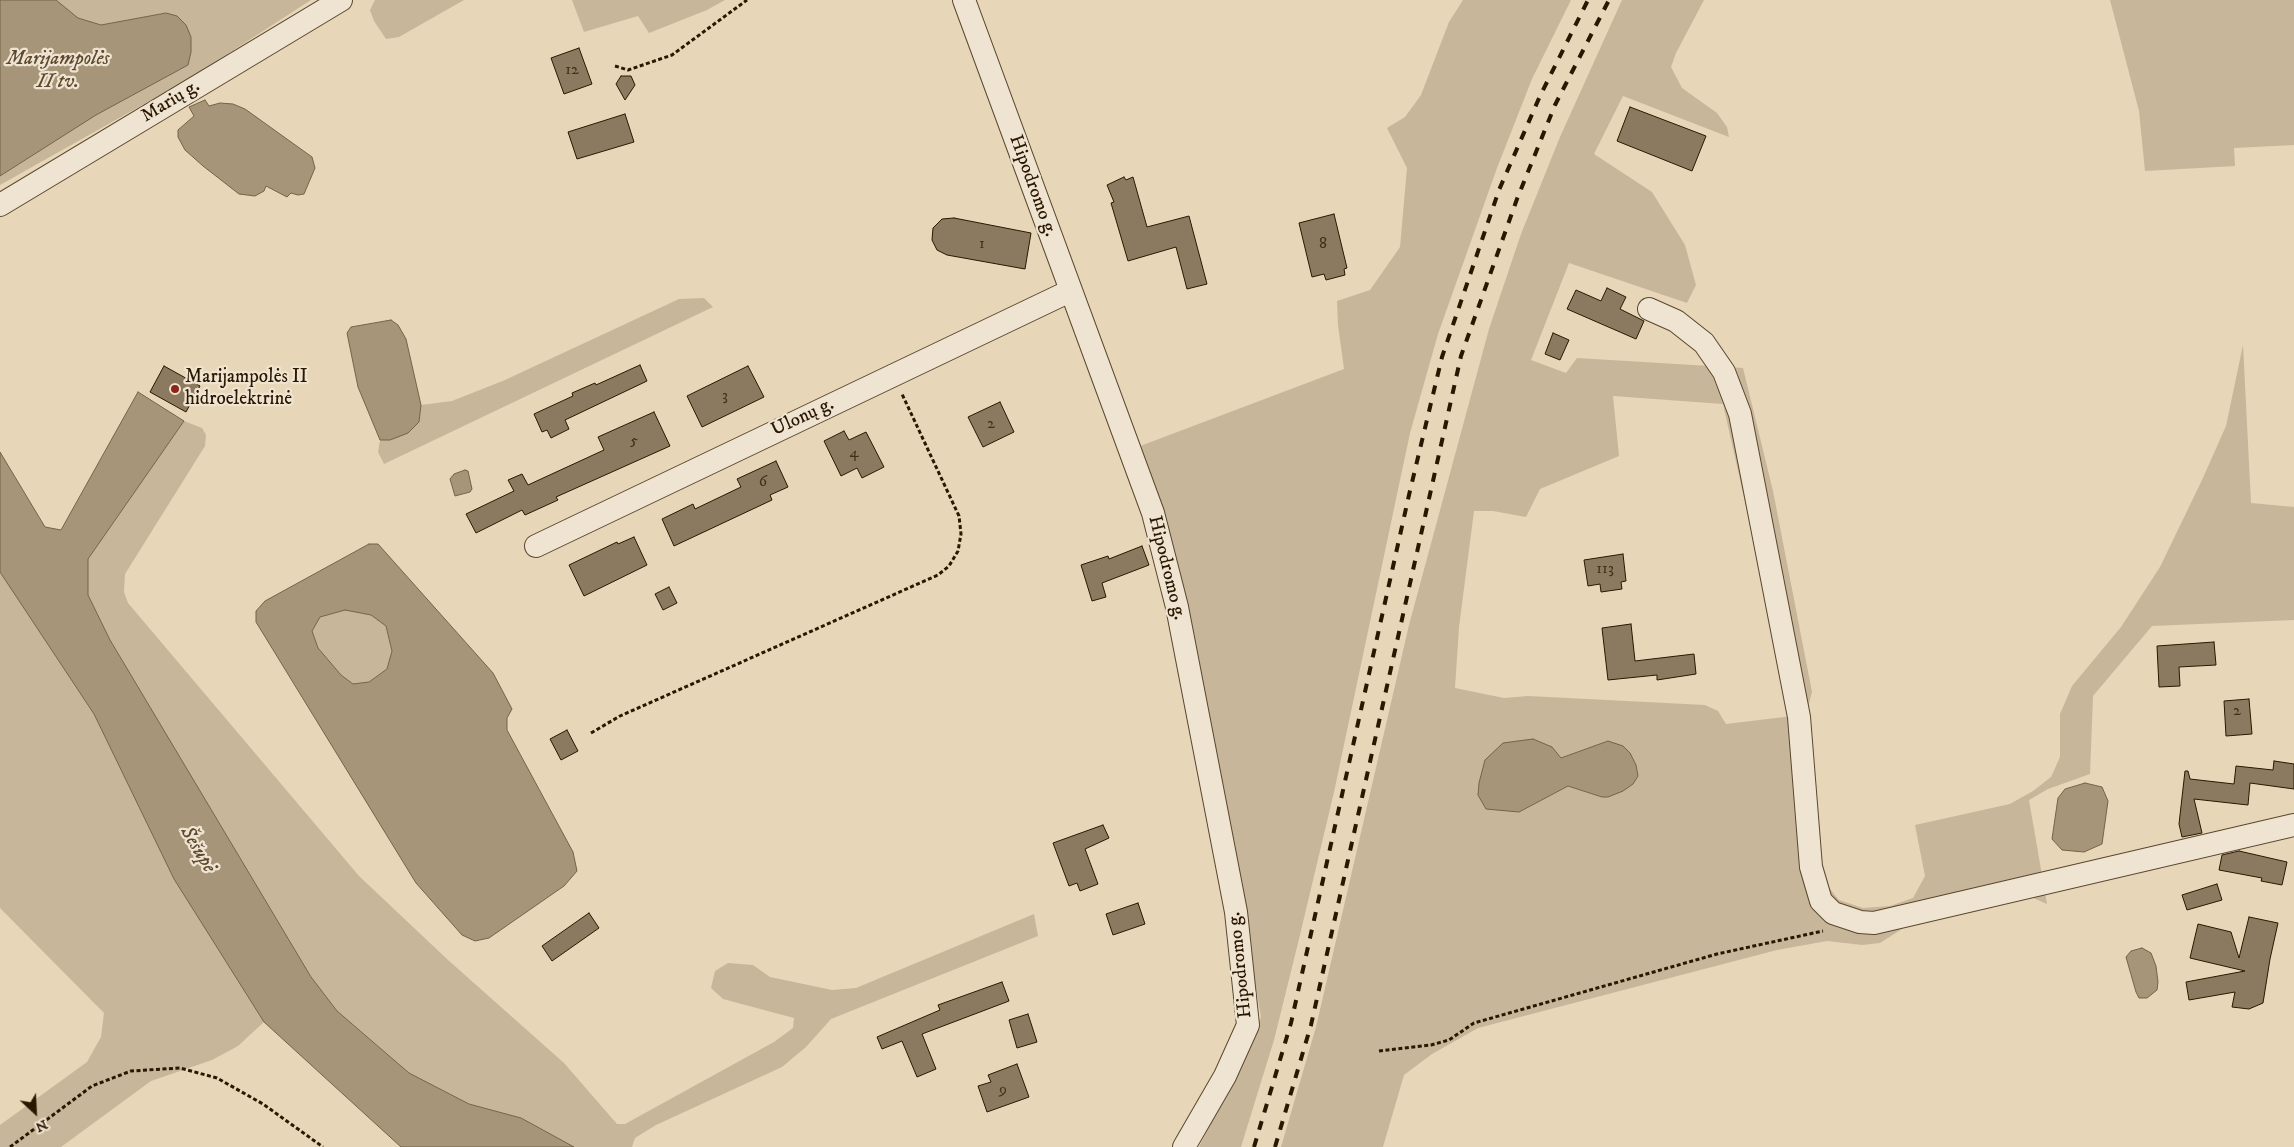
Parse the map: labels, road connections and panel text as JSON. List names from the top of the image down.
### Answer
{
  "streets": {
    "street": ["Marių g.", "Hipodromo g.", "Ulonų g."]
  },
  "crossings": [
    ["Hipodromo g.", "Ulonų g."]
  ],
  "water": ["Marijampolės II tv.", "Šešupė"],
  "places": ["Marijampolės II hidroelektrinė"],
  "house_numbers": [
    "12",
    "1",
    "8",
    "3",
    "2",
    "5",
    "4",
    "6",
    "113",
    "2",
    "9"
  ],
  "north": "bottom right"
}
